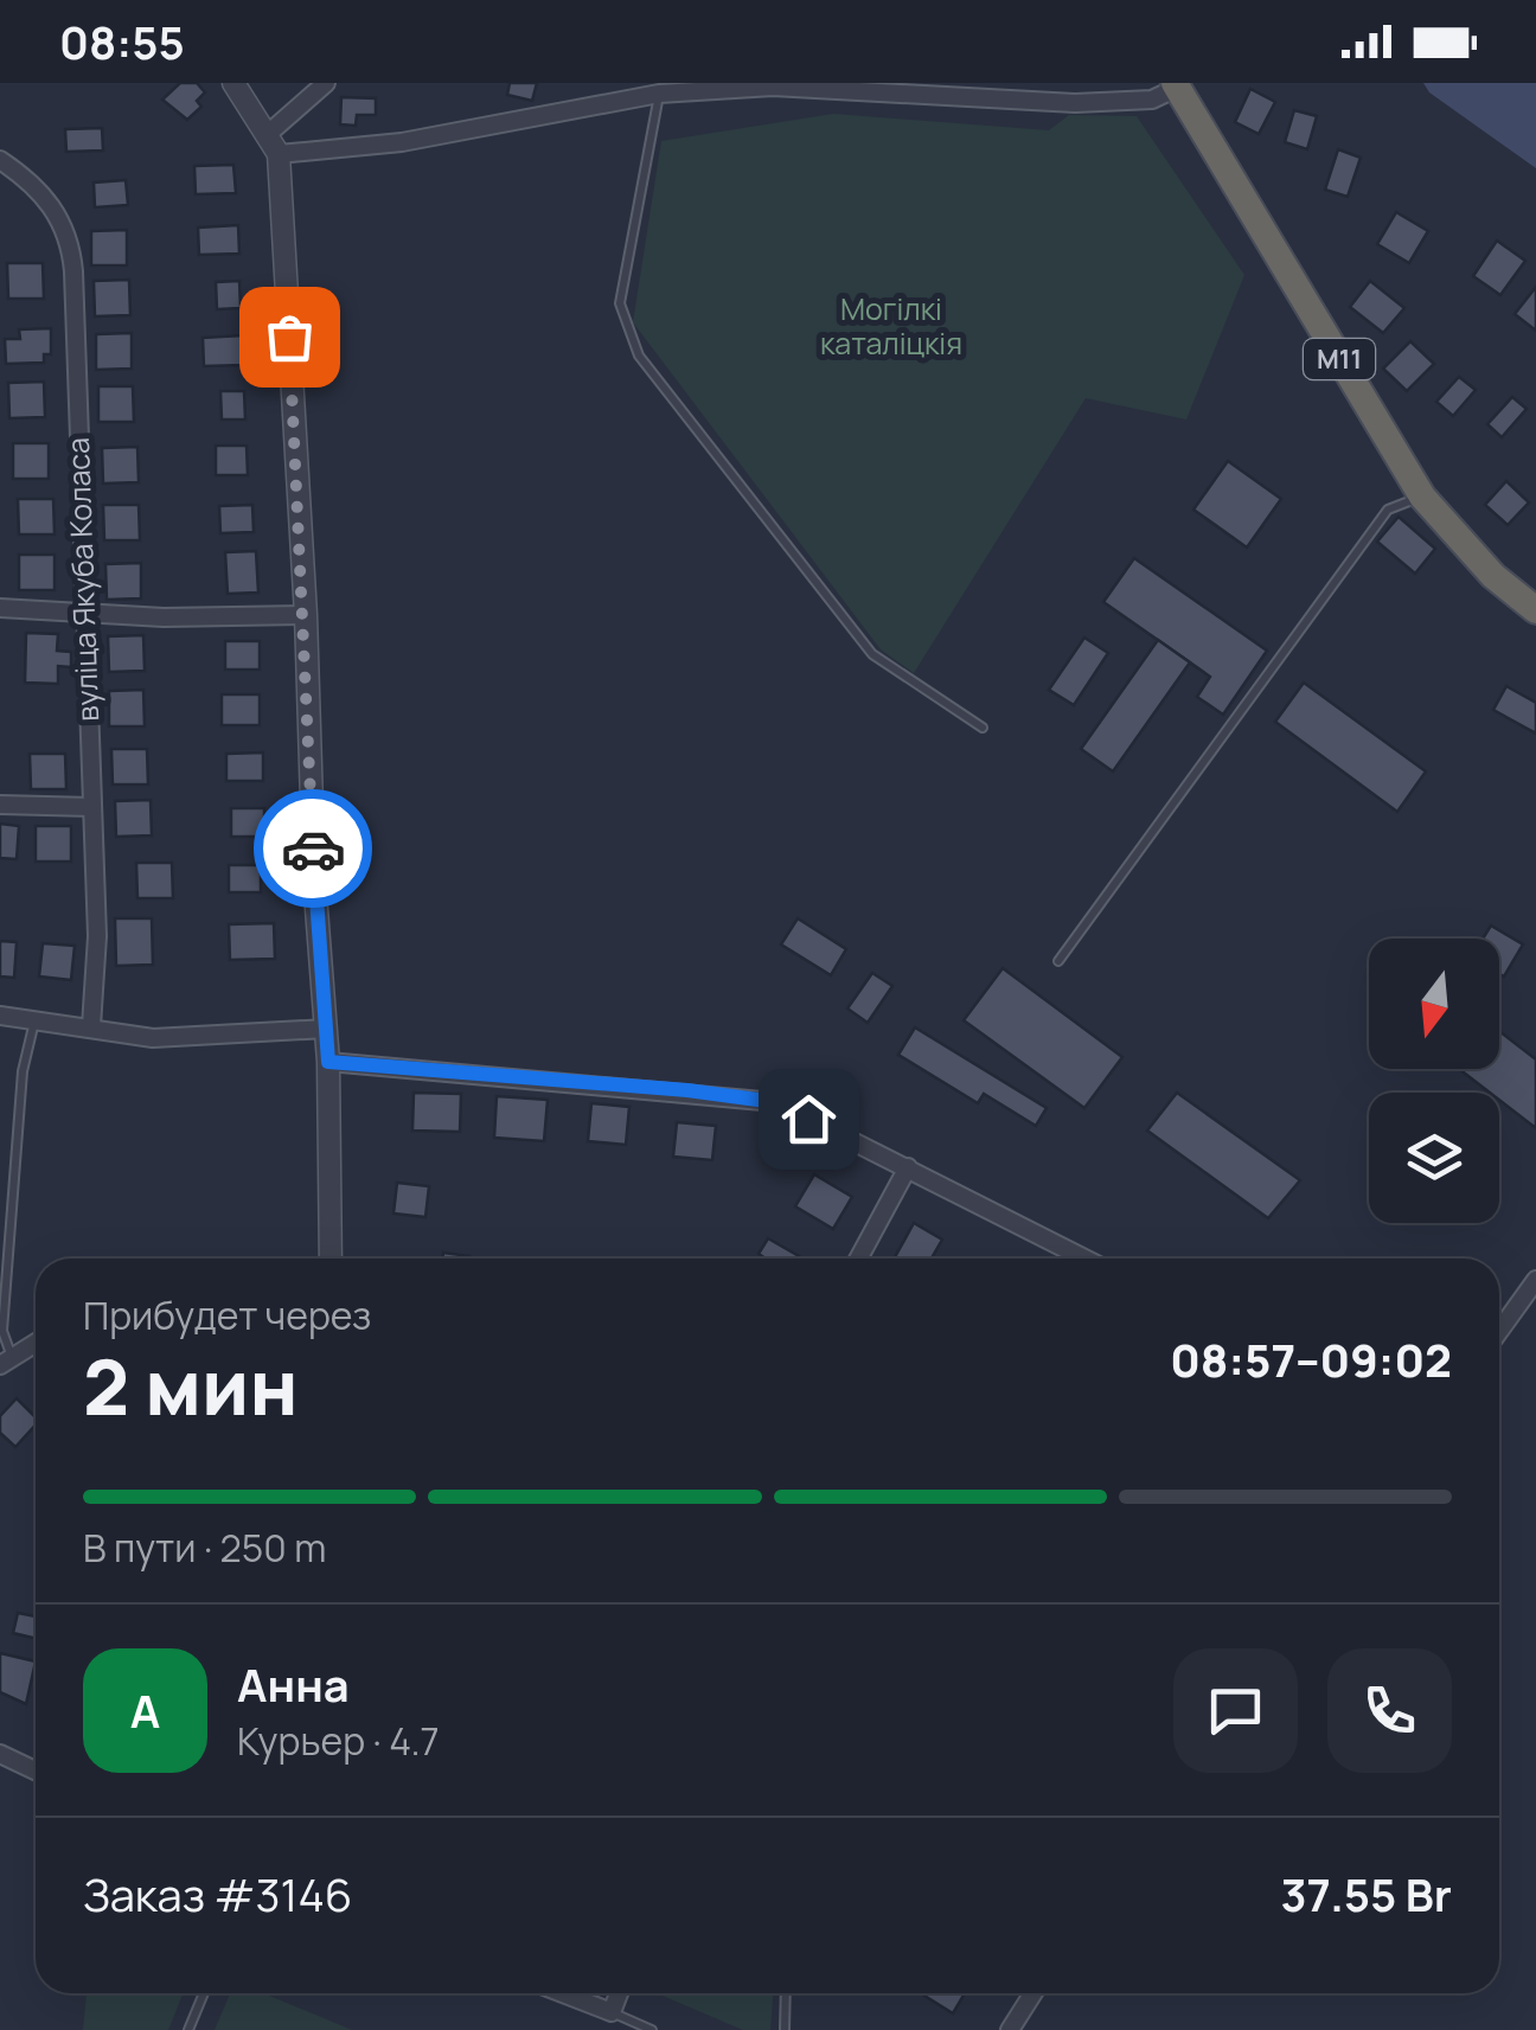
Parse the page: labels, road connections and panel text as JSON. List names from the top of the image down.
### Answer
{
  "streets": {
    "highway": ["М11"],
    "street": ["вуліца Якуба Коласа"]
  },
  "parks": ["Могілкі каталіцкія"],
  "north": "bottom",
  "page": {
    "status": "08:55",
    "heading": ["2 мин", "Прибудет через", "08:57–09:02"],
    "panel": [
      "Анна",
      "Курьер · 4.7",
      "Заказ #3146",
      "37.55 Br"
    ],
    "bar": "В пути · 250 m",
    "round": "А"
  }
}
